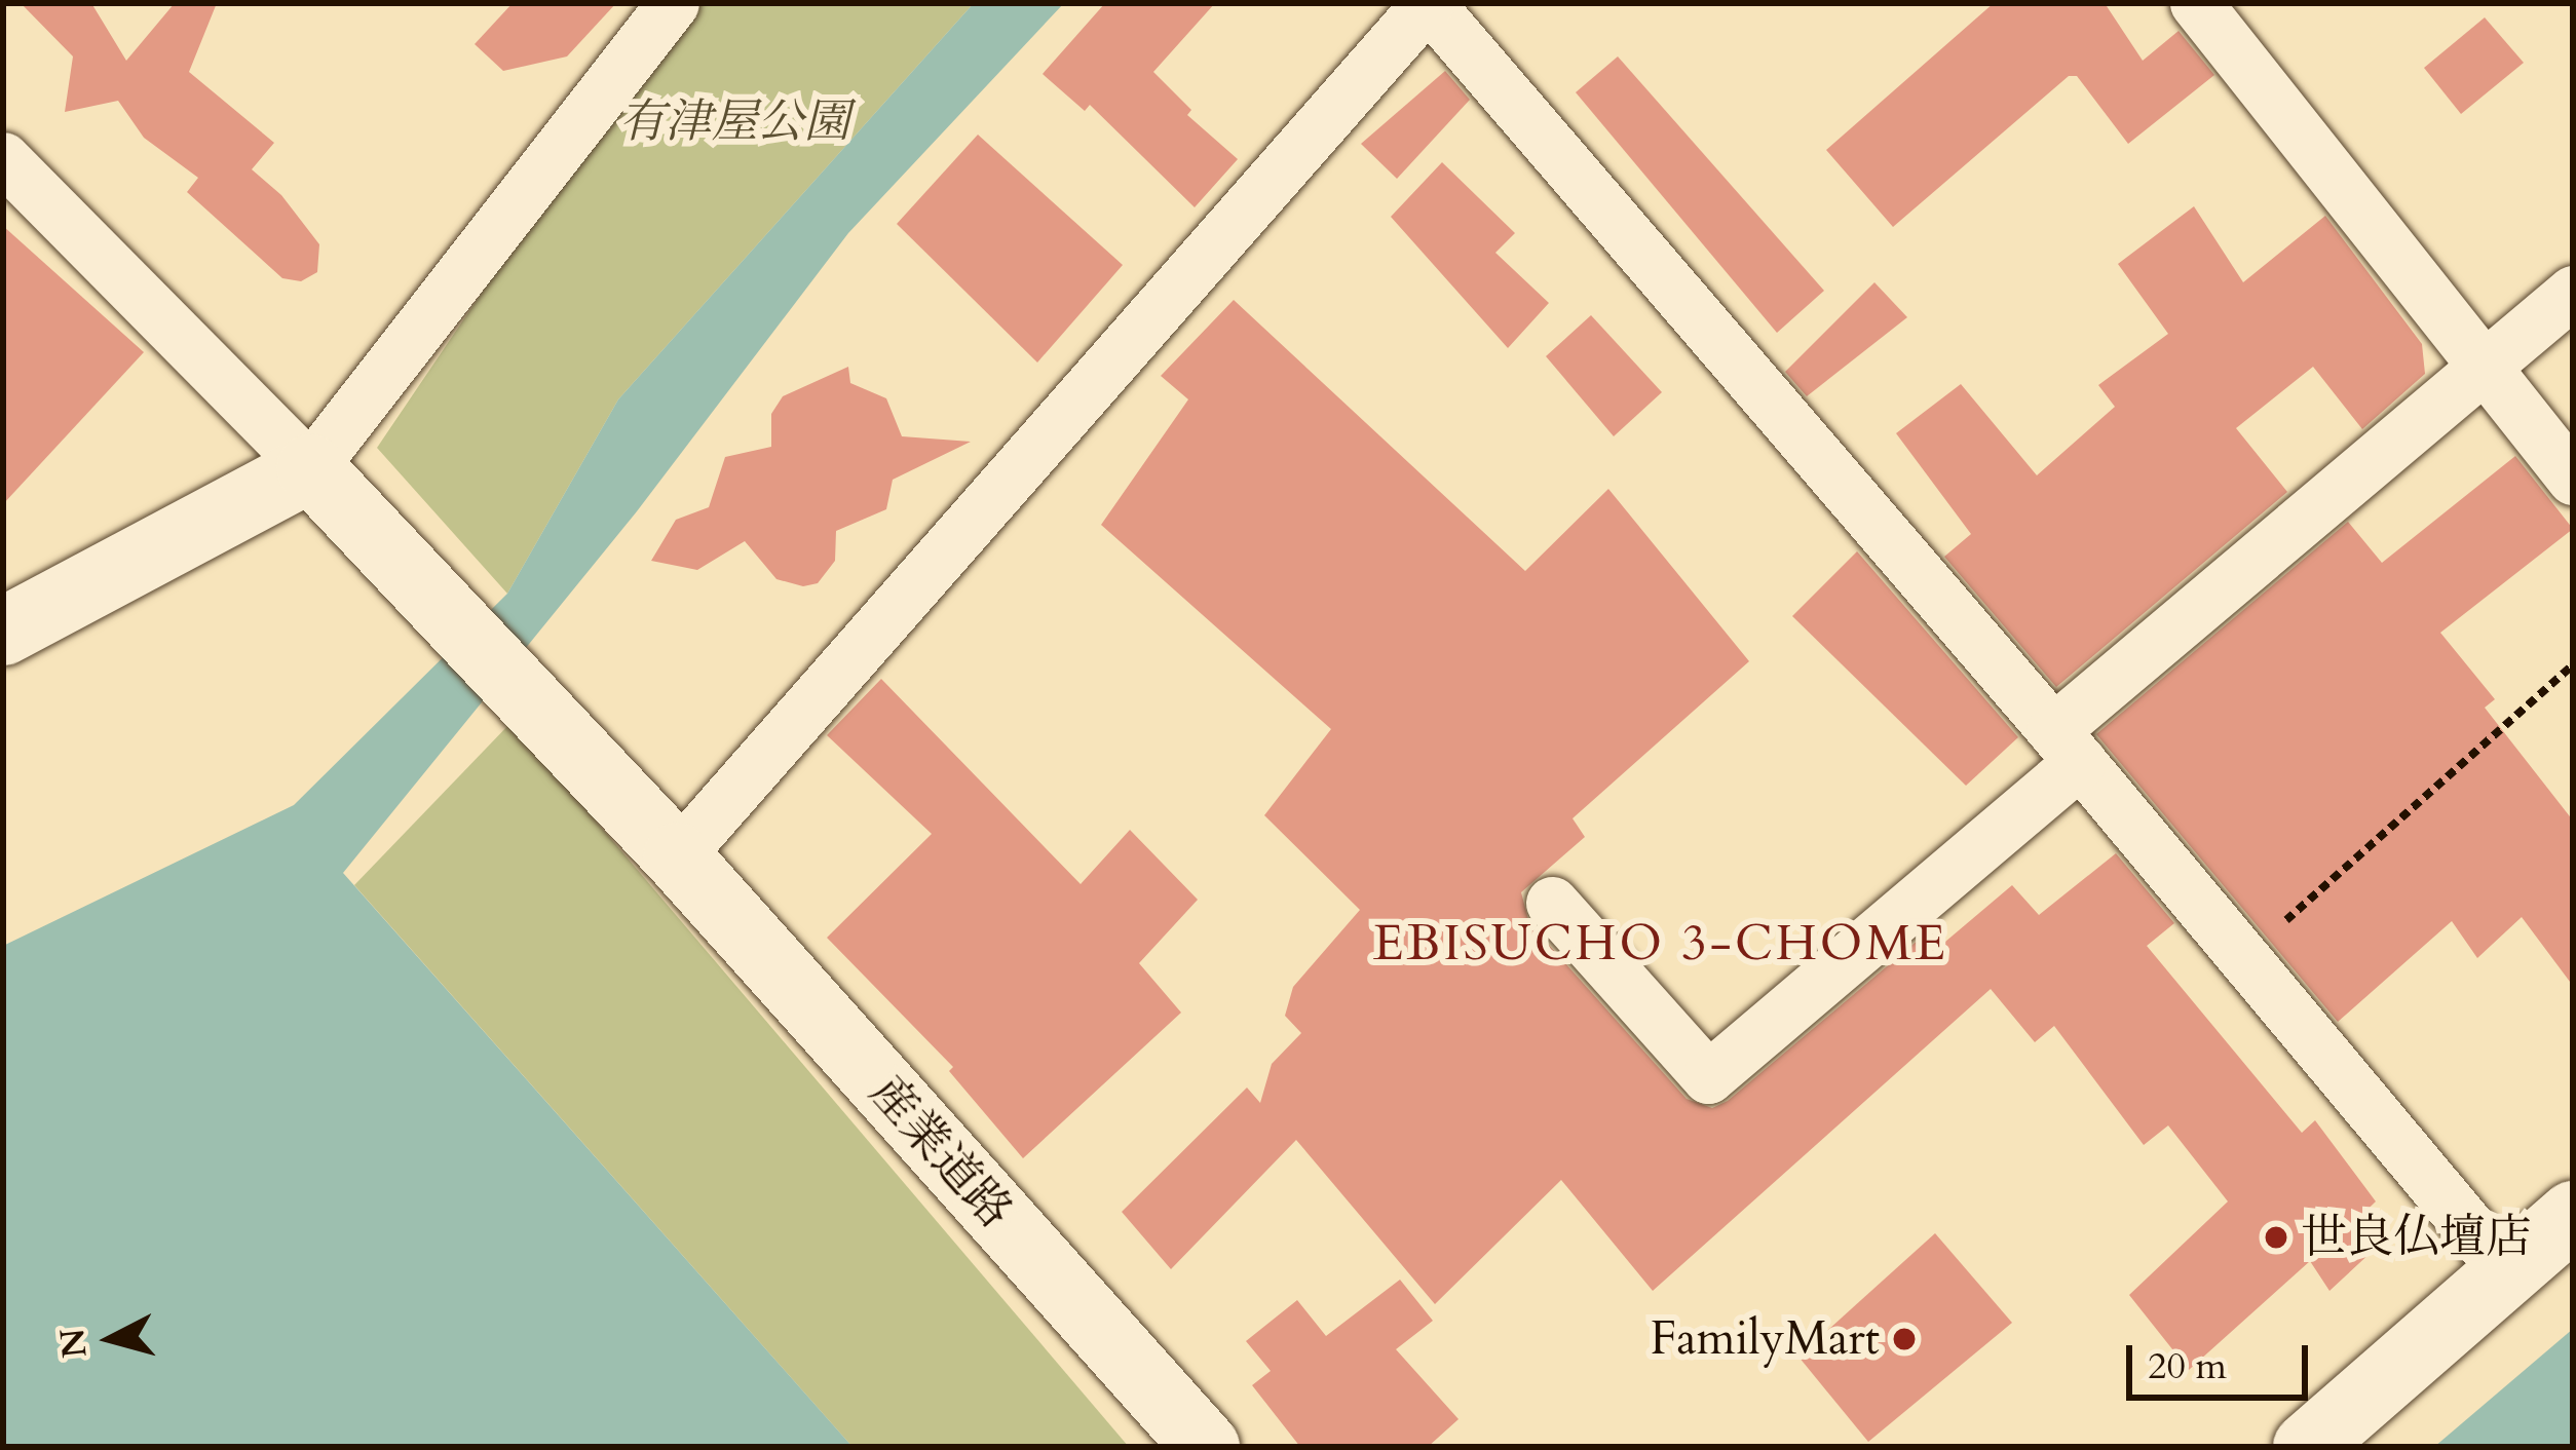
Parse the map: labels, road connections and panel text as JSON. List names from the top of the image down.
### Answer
{
  "streets": {
    "street": ["産業道路"]
  },
  "districts": ["EBISUCHO 3-CHOME"],
  "parks": ["有津屋公園"],
  "places": ["世良仏壇店", "FamilyMart"],
  "scale_bar": "20 m",
  "north": "left"
}
